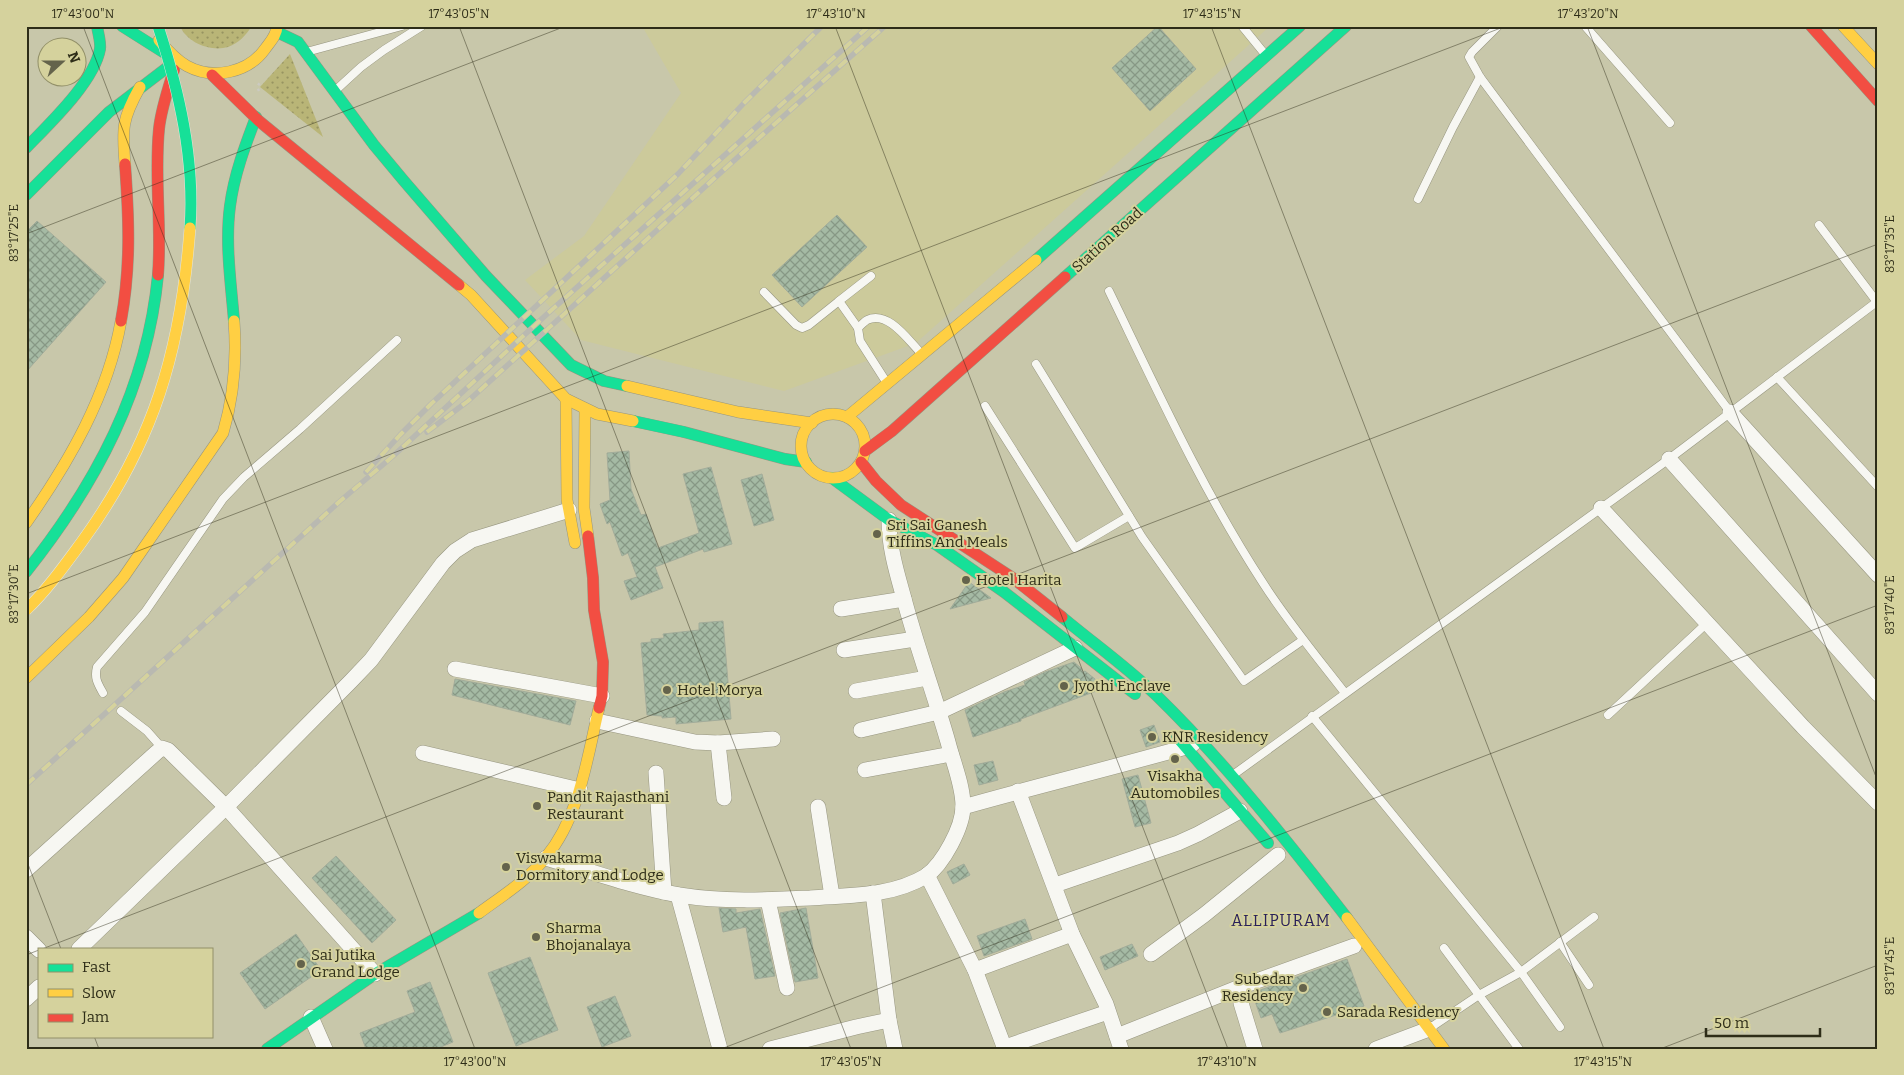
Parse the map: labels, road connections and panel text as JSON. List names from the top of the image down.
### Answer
{
  "streets": {
    "main road": ["Station Road"]
  },
  "districts": ["ALLIPURAM"],
  "places": [
    "Sri Sai Ganesh Tiffins And Meals",
    "Hotel Harita",
    "Jyothi Enclave",
    "Hotel Morya",
    "KNR Residency",
    "Visakha Automobiles",
    "Pandit Rajasthani Restaurant",
    "Viswakarma Dormitory and Lodge",
    "Sharma Bhojanalaya",
    "Sai Jutika Grand Lodge",
    "Subedar Residency",
    "Sarada Residency"
  ],
  "legend": ["Fast", "Slow", "Jam"],
  "scale_bar": "50 m",
  "north": "right",
  "coordinates": [
    "17°43'00\"N",
    "17°43'05\"N",
    "17°43'10\"N",
    "17°43'15\"N",
    "17°43'20\"N",
    "83°17'25\"E",
    "83°17'35\"E",
    "83°17'30\"E",
    "83°17'40\"E",
    "83°17'45\"E"
  ]
}
